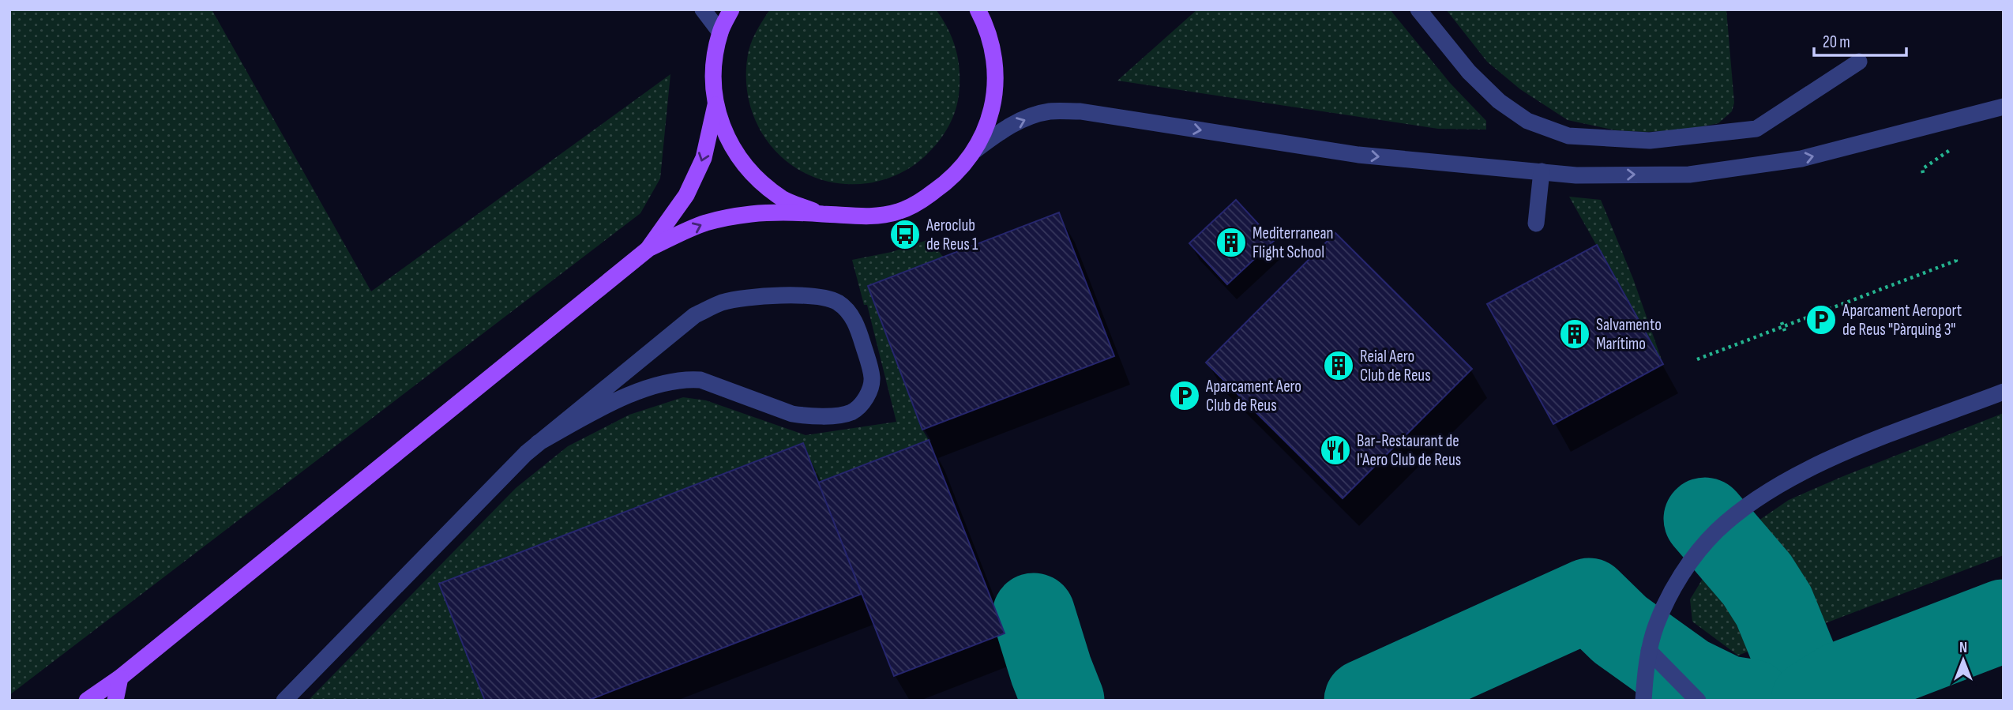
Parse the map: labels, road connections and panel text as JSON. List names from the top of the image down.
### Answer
{
  "places": {
    "bus stop": ["Aeroclub de Reus 1"],
    "building": ["Mediterranean Flight School", "Salvamento Marítimo", "Reial Aero Club de Reus"],
    "parking": ["Aparcament Aeroport de Reus \"Pàrquing 3\"", "Aparcament Aero Club de Reus"],
    "restaurant": ["Bar-Restaurant de l'Aero Club de Reus"]
  },
  "scale_bar": "20 m",
  "north": "top"
}
